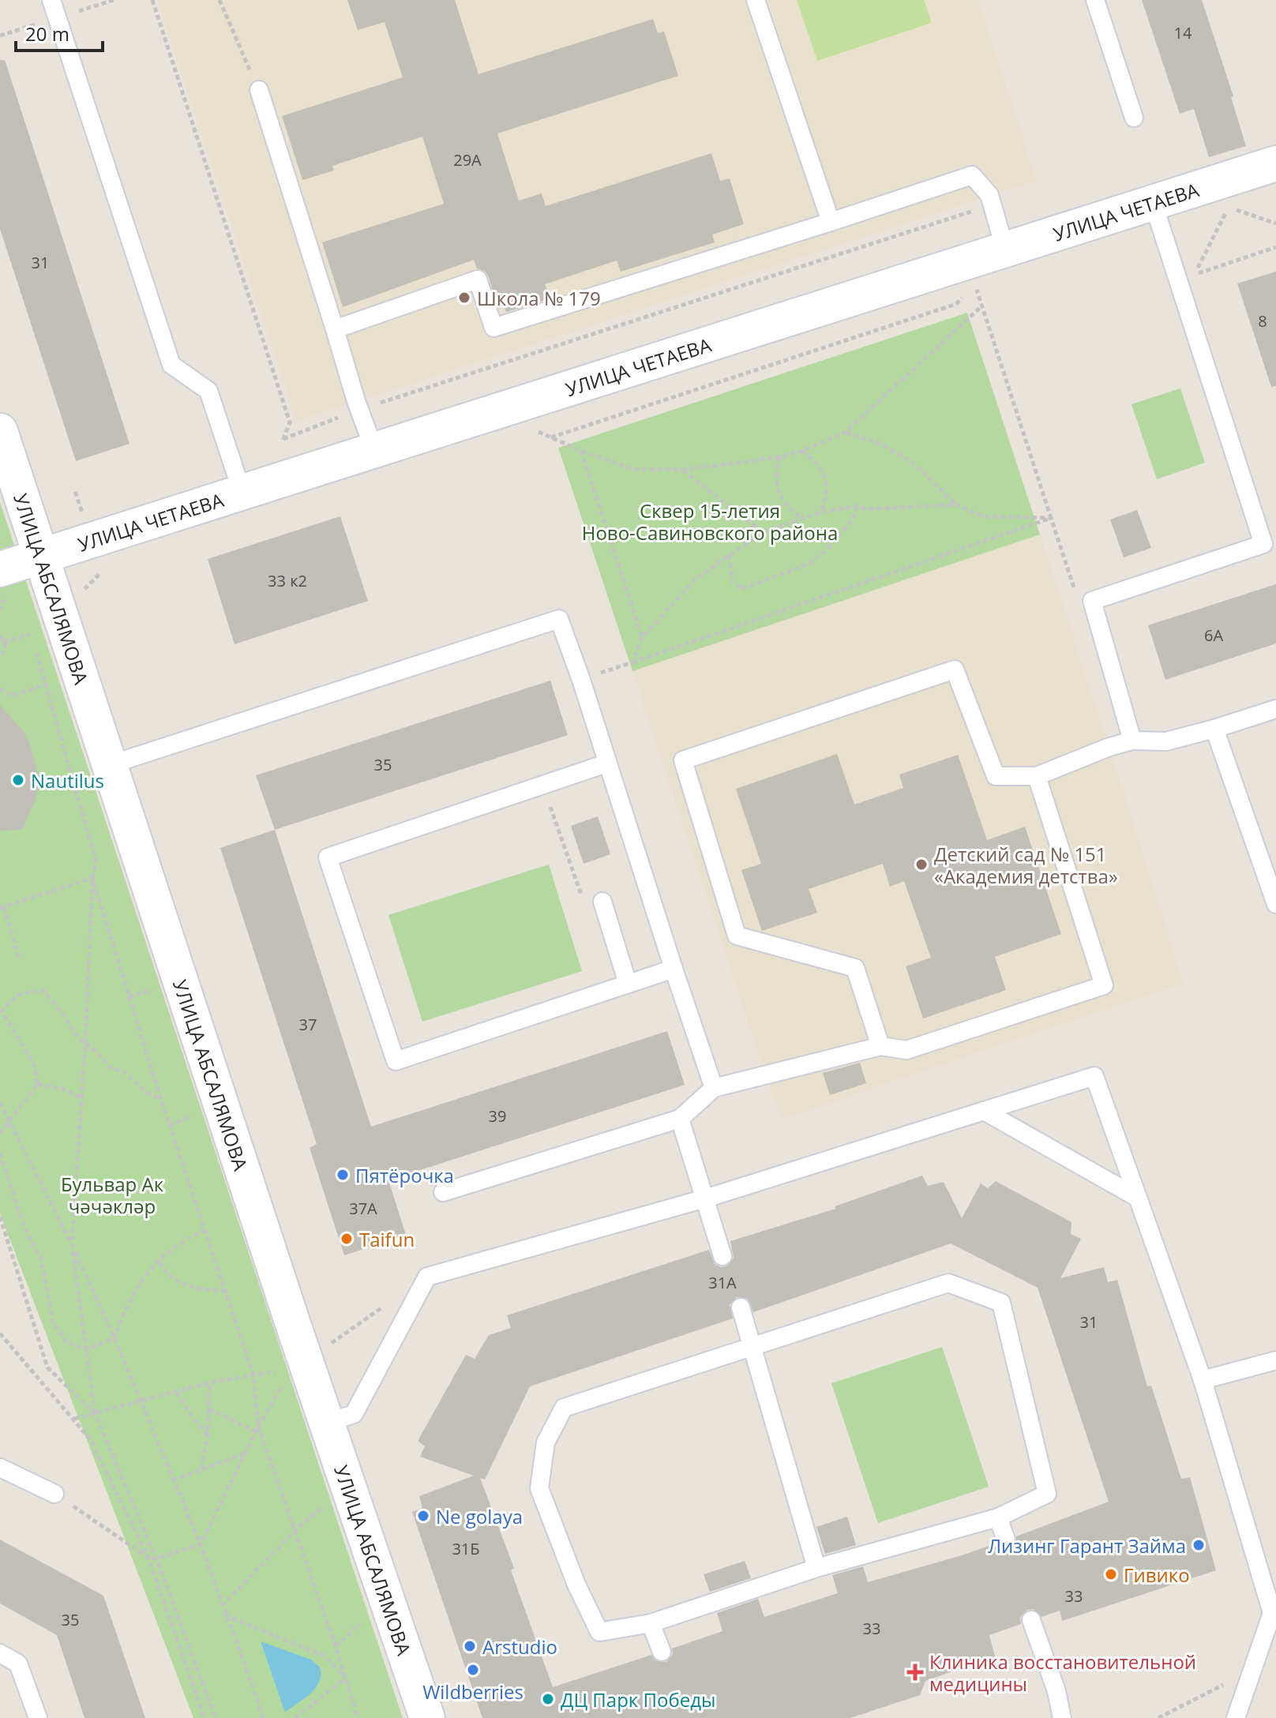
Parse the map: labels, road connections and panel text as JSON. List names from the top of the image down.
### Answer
{
  "streets": {
    "street": ["УЛИЦА ЧЕТАЕВА", "УЛИЦА АБСАЛЯМОВА"]
  },
  "crossings": [
    ["УЛИЦА ЧЕТАЕВА", "УЛИЦА АБСАЛЯМОВА"]
  ],
  "parks": ["Сквер 15-летия Ново-Савиновского района", "Бульвар Ак чәчәкләр"],
  "places": {
    "other": [
      "Школа № 179",
      "Nautilus",
      "Детский сад № 151 «Академия детства»",
      "Пятёрочка",
      "Taifun",
      "Ne golaya",
      "Лизинг Гарант Займа",
      "Гивико",
      "Arstudio",
      "Wildberries",
      "ДЦ Парк Победы"
    ],
    "health": ["Клиника восстановительной медицины"]
  },
  "house_numbers": [
    "14",
    "29А",
    "31",
    "8",
    "33 к2",
    "6А",
    "35",
    "37",
    "39",
    "37А",
    "31А",
    "31",
    "31Б",
    "33",
    "35",
    "33"
  ],
  "scale_bar": "20 m"
}
